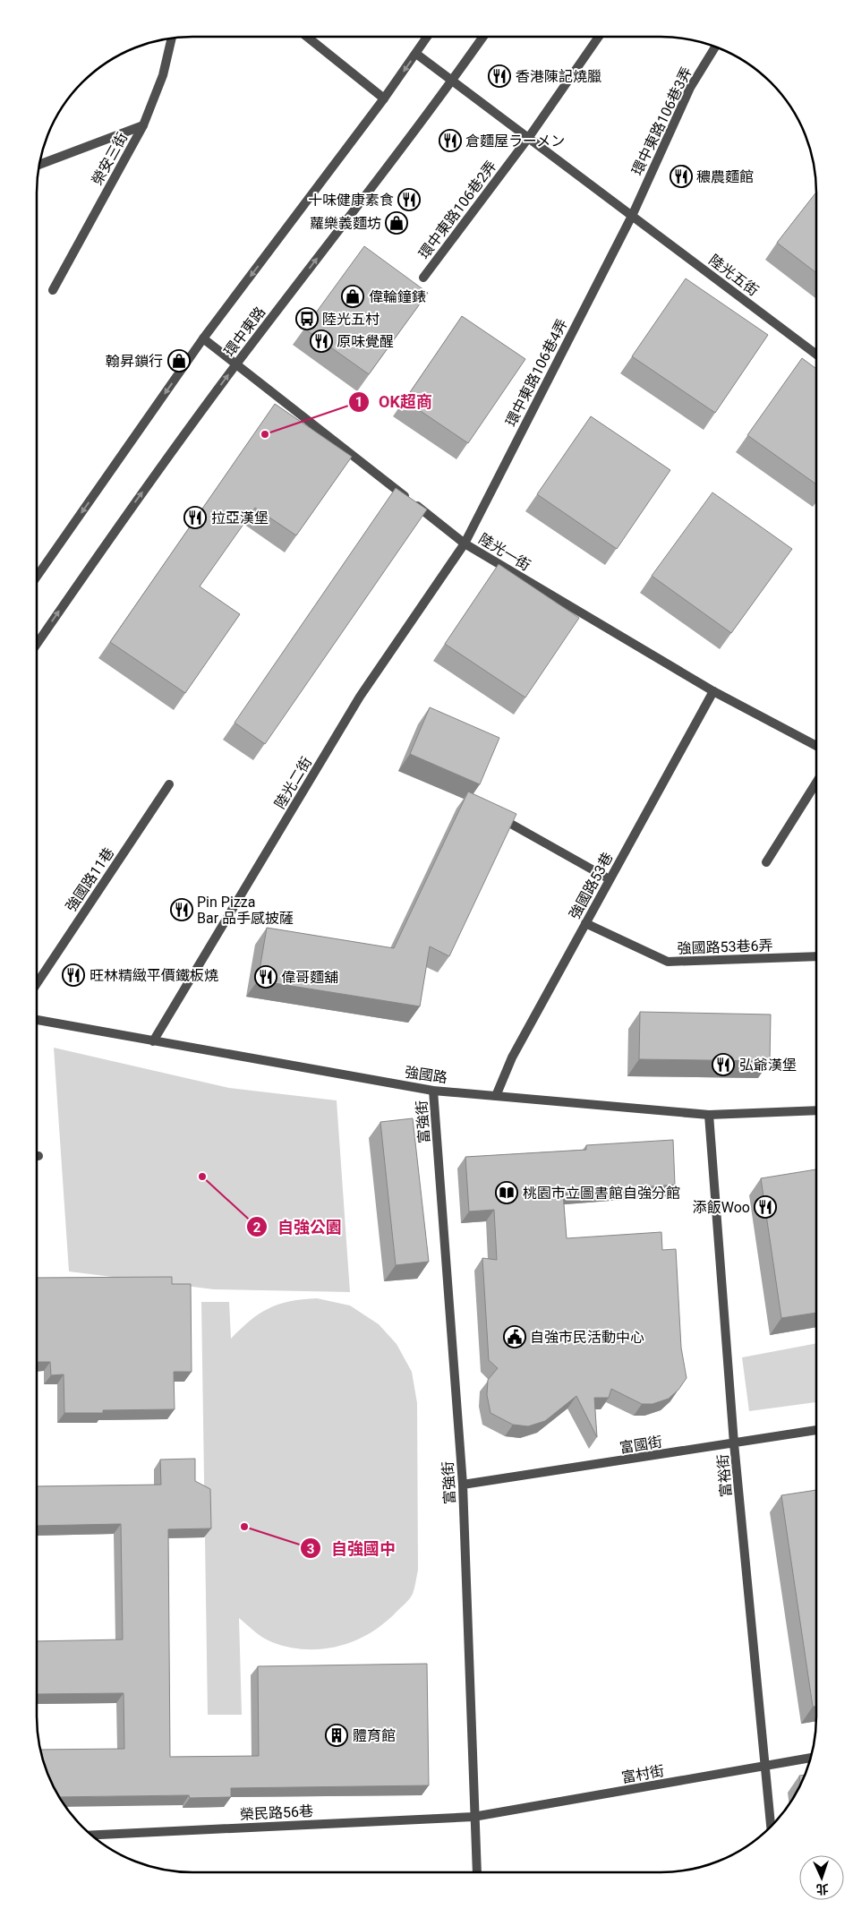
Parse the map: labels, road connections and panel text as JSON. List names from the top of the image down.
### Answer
{
  "streets": {
    "street": [
      "環中東路106巷3弄",
      "榮安三街",
      "環中東路106巷2弄",
      "陸光五街",
      "環中東路",
      "環中東路106巷4弄",
      "陸光一街",
      "陸光二街",
      "強國路11巷",
      "強國路53巷",
      "強國路53巷6弄",
      "強國路",
      "富強街",
      "富國街",
      "富裕街",
      "富村街",
      "榮民路56巷"
    ]
  },
  "crossings": [
    ["環中東路106巷3弄", "陸光五街"],
    ["環中東路106巷3弄", "環中東路106巷4弄"],
    ["環中東路106巷2弄", "陸光五街"],
    ["陸光五街", "環中東路"],
    ["陸光五街", "環中東路106巷4弄"],
    ["環中東路", "陸光一街"],
    ["環中東路106巷4弄", "陸光一街"],
    ["環中東路106巷4弄", "陸光二街"],
    ["陸光一街", "陸光二街"],
    ["陸光一街", "強國路53巷"],
    ["陸光二街", "強國路"],
    ["強國路53巷", "強國路53巷6弄"],
    ["強國路53巷", "強國路"],
    ["強國路", "富強街"],
    ["強國路", "富裕街"],
    ["富強街", "富國街"],
    ["富強街", "富村街"],
    ["富強街", "榮民路56巷"],
    ["富國街", "富裕街"],
    ["富裕街", "富村街"],
    ["富村街", "榮民路56巷"]
  ],
  "places": {
    "restaurant": [
      "香港陳記燒臘",
      "倉麵屋ラーメン",
      "穠農麵館",
      "十味健康素食",
      "原味覺醒",
      "拉亞漢堡",
      "Pin Pizza Bar 品手感披薩",
      "旺林精緻平價鐵板燒",
      "偉哥麵舖",
      "弘爺漢堡",
      "添飯Woo"
    ],
    "shop": ["蘿樂義麵坊", "偉輪鐘錶", "翰昇鎖行"],
    "bus stop": ["陸光五村"],
    "other": ["OK超商", "自強公園", "自強國中"],
    "library": ["桃園市立圖書館自強分館"],
    "public building": ["自強市民活動中心"],
    "building": ["體育館"]
  },
  "north": "bottom"
}
